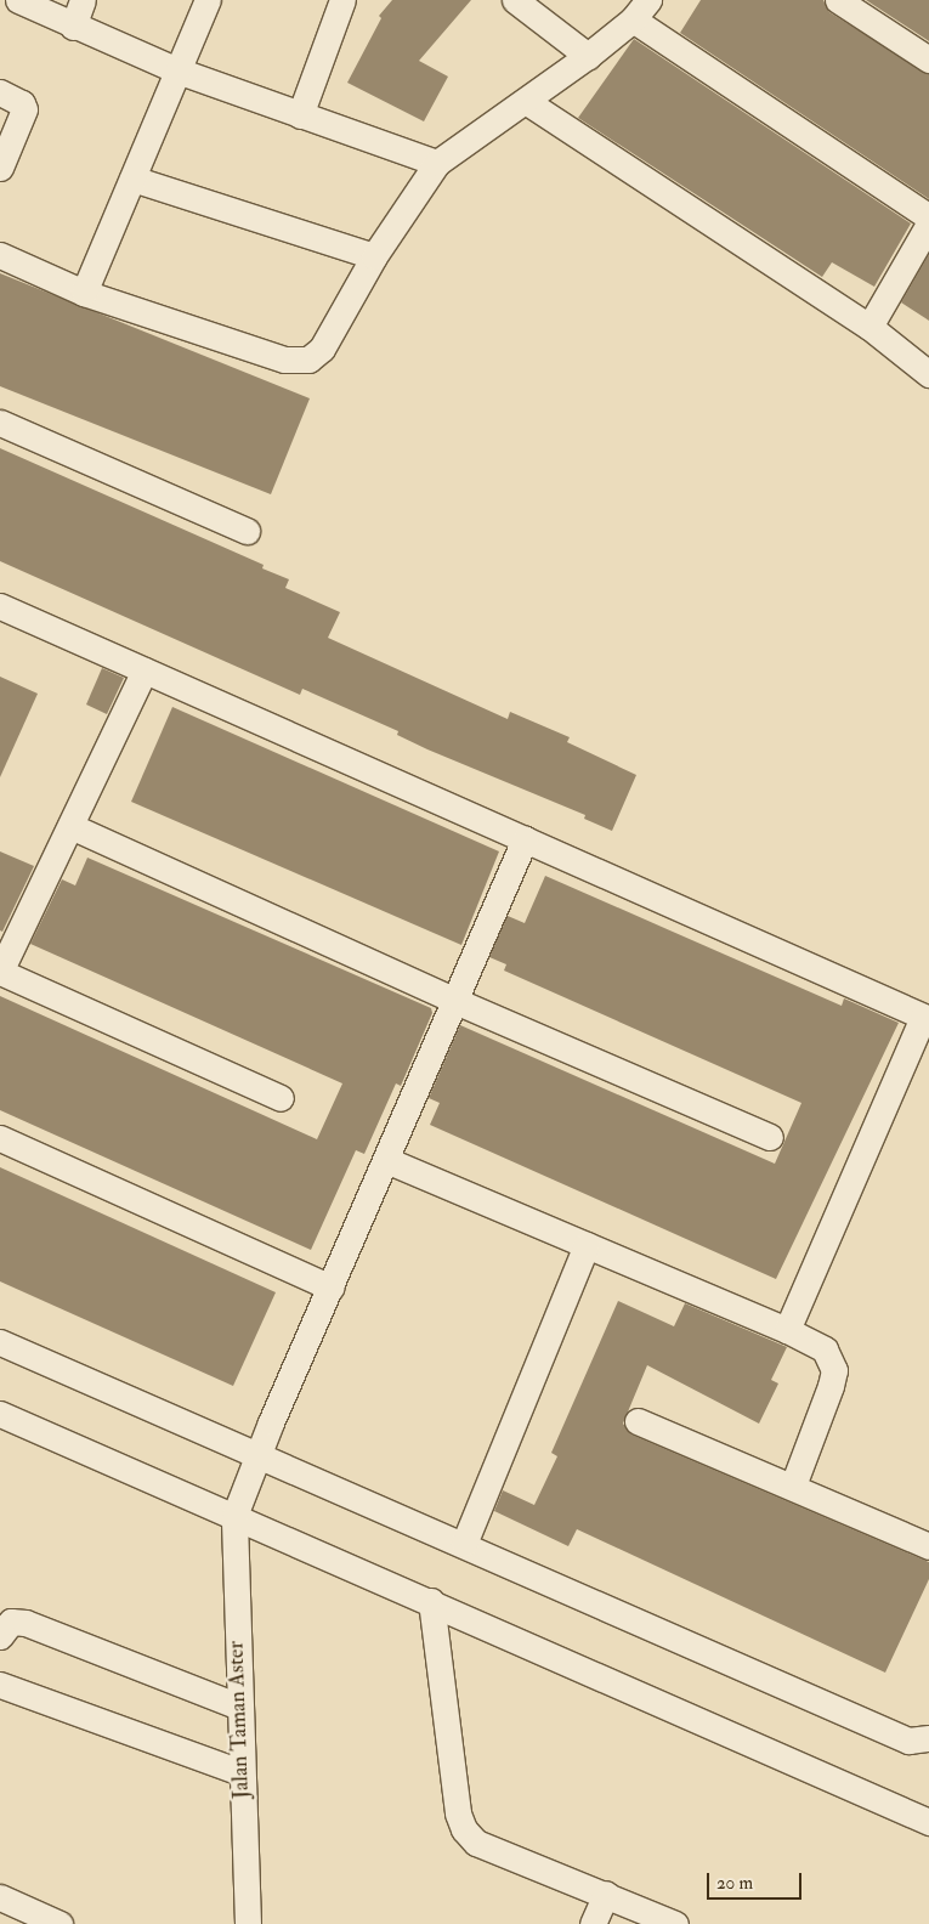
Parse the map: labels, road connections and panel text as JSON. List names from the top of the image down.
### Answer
{
  "streets": {
    "street": ["Jalan Taman Aster"]
  },
  "scale_bar": "20 m"
}
